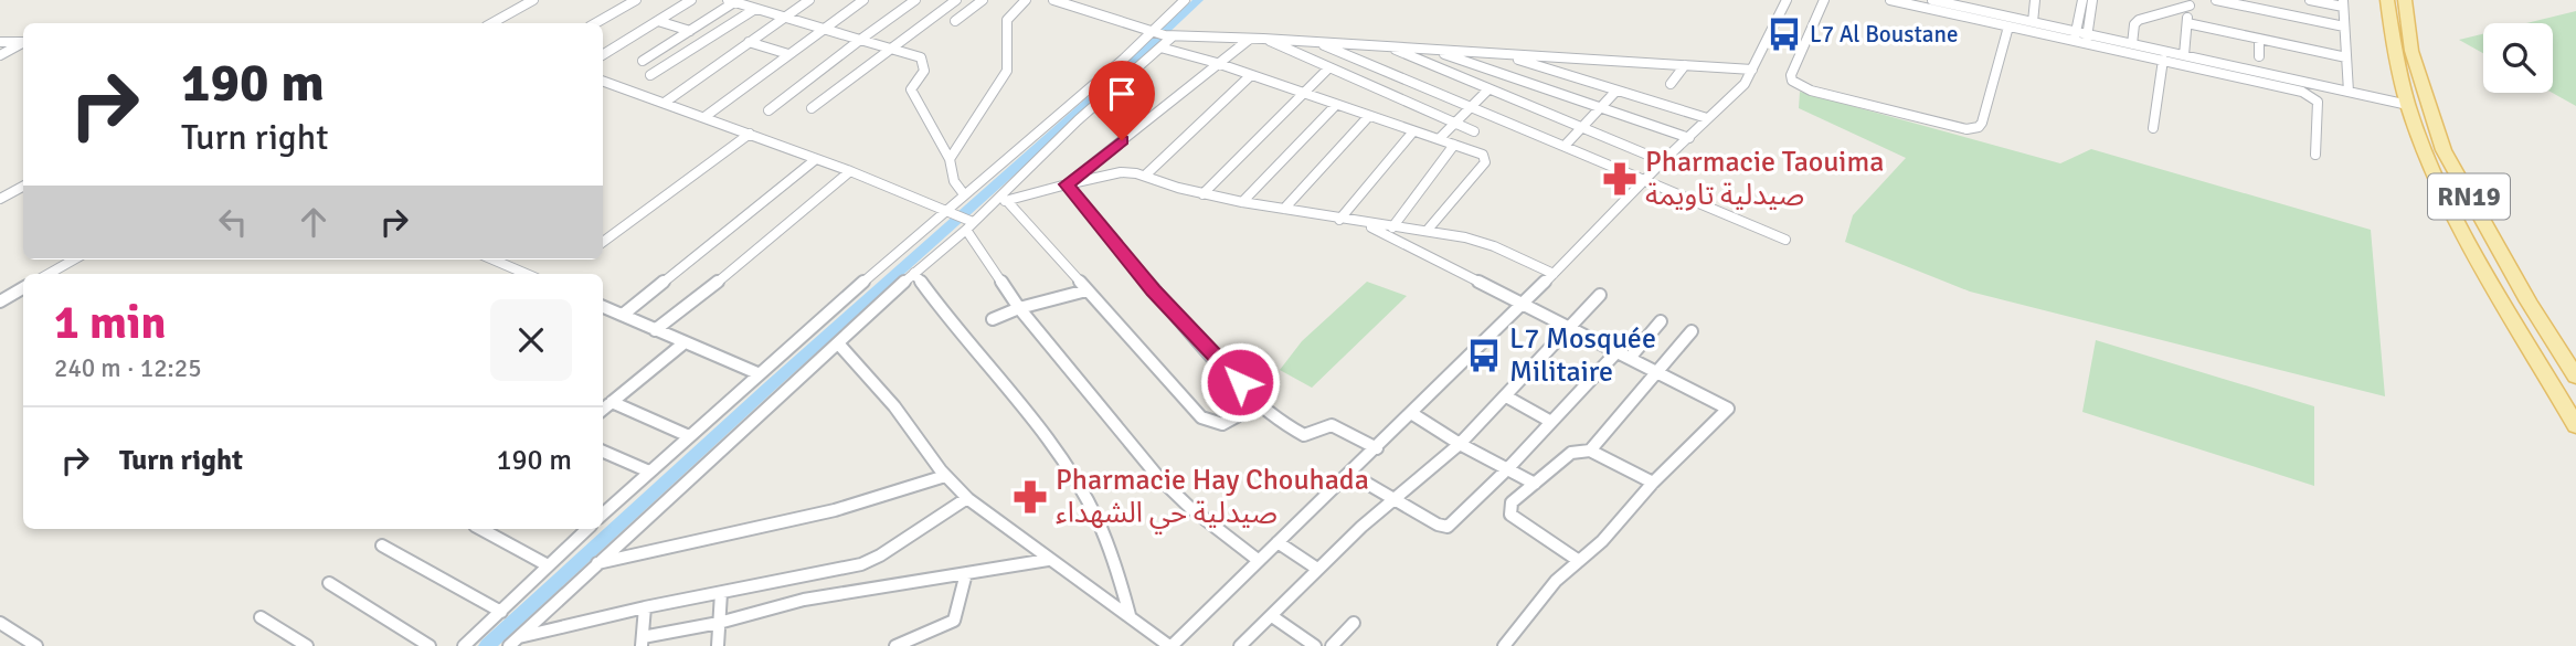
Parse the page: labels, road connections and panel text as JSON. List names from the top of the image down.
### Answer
{
  "streets": {
    "main road": ["RN19"]
  },
  "places": {
    "bus stop": ["L7 Al Boustane", "L7 Mosquée Militaire"],
    "pharmacy": ["Pharmacie Taouima صيدلية تاويمة", "Pharmacie Hay Chouhada صيدلية حي الشهداء"]
  },
  "page": {
    "turn": ["190 m", "Turn right"],
    "heading": ["1 min", "240 m · 12:25"],
    "list": [
      {
        "name": "Turn right",
        "value": "190 m"
      }
    ]
  }
}
